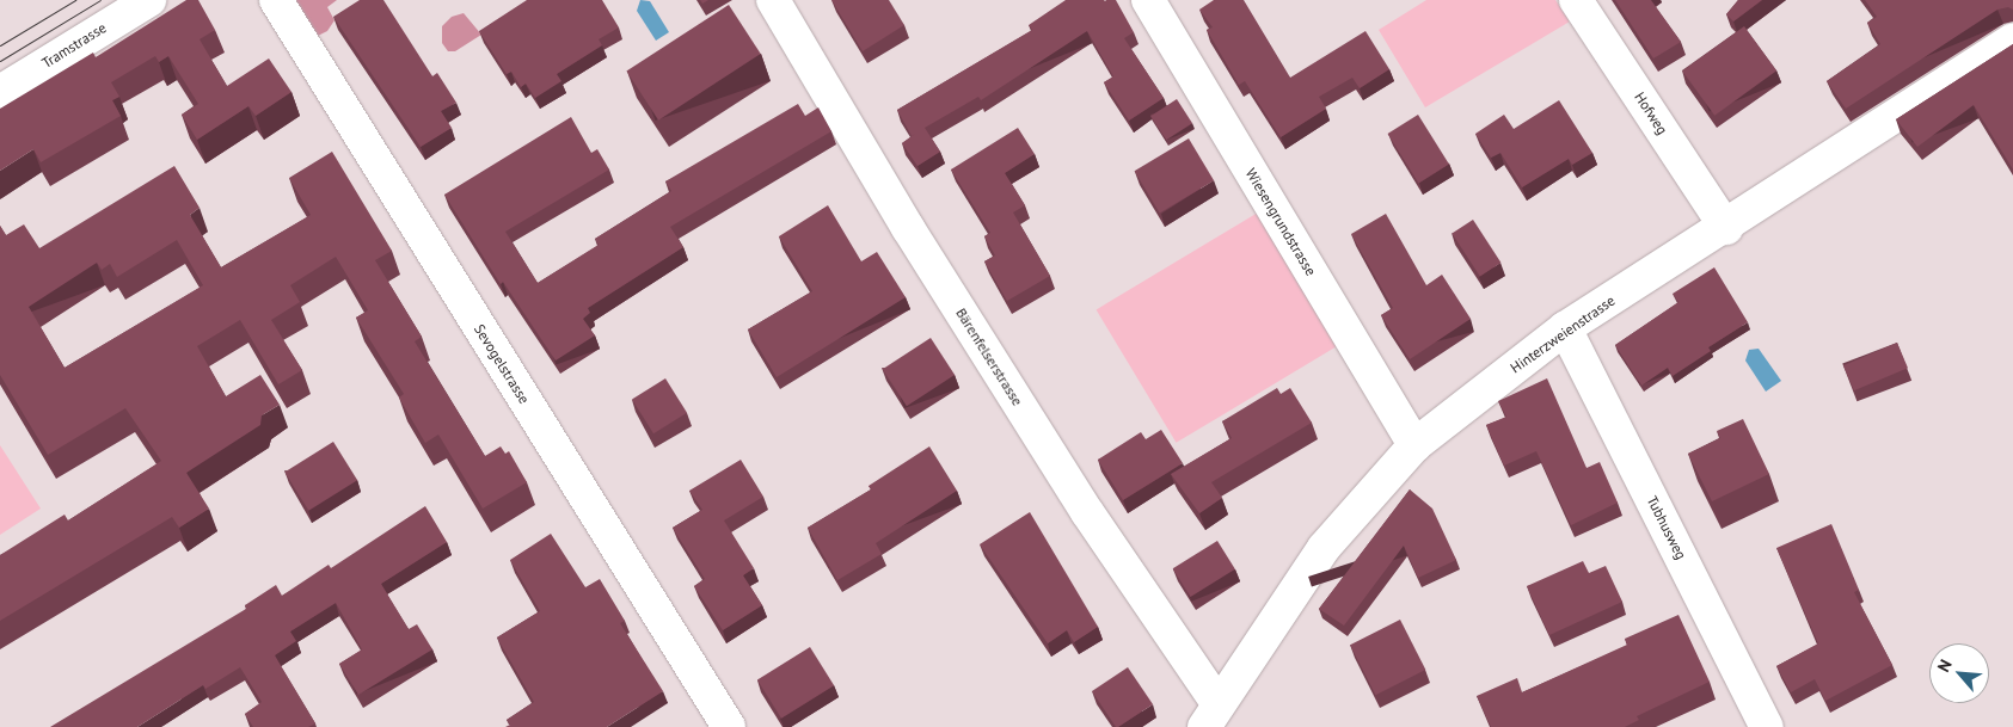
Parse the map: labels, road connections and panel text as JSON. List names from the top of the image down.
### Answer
{
  "streets": {
    "street": [
      "Tramstrasse",
      "Hofweg",
      "Wiesengrundstrasse",
      "Hinterzweienstrasse",
      "Bärenfelserstrasse",
      "Sevogelstrasse",
      "Tubhusweg"
    ]
  },
  "crossings": [
    ["Hofweg", "Hinterzweienstrasse"],
    ["Wiesengrundstrasse", "Hinterzweienstrasse"],
    ["Hinterzweienstrasse", "Bärenfelserstrasse"],
    ["Hinterzweienstrasse", "Tubhusweg"]
  ],
  "north": "top left"
}
